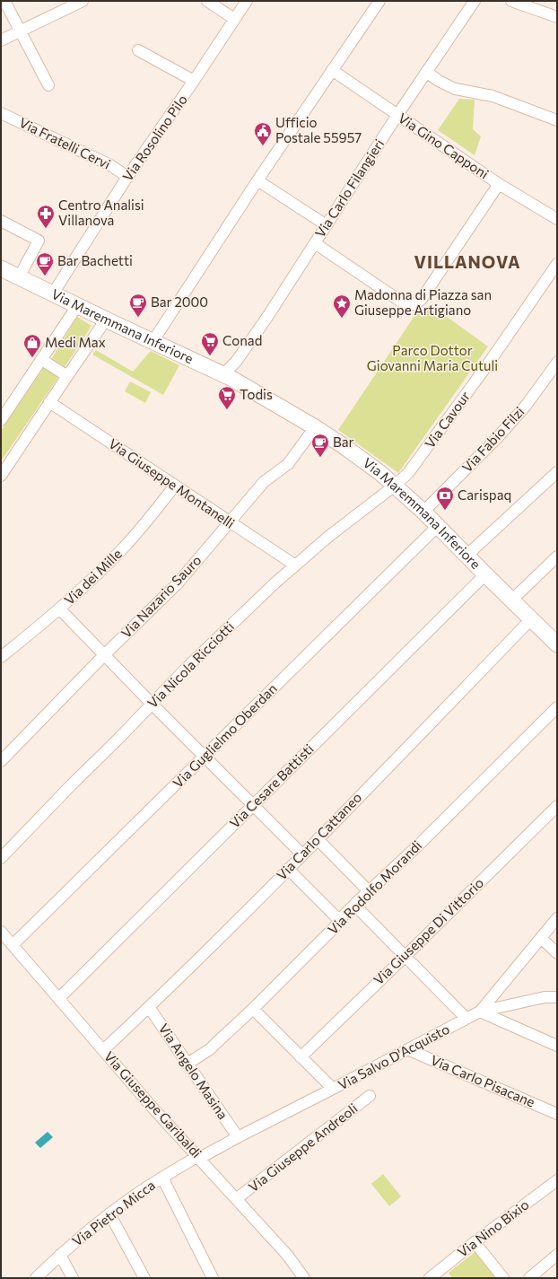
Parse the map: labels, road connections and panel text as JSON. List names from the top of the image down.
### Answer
{
  "streets": {
    "main road": ["Via Maremmana Inferiore"],
    "street": [
      "Via Rosolino Pilo",
      "Via Fratelli Cervi",
      "Via Gino Capponi",
      "Via Carlo Filangieri",
      "Via Cavour",
      "Via Fabio Filzi",
      "Via Giuseppe Montanelli",
      "Via dei Mille",
      "Via Nazario Sauro",
      "Via Nicola Ricciotti",
      "Via Guglielmo Oberdan",
      "Via Cesare Battisti",
      "Via Carlo Cattaneo",
      "Via Rodolfo Morandi",
      "Via Giuseppe Di Vittorio",
      "Via Salvo D'Acquisto",
      "Via Angelo Masina",
      "Via Carlo Pisacane",
      "Via Giuseppe Garibaldi",
      "Via Giuseppe Andreoli",
      "Via Pietro Micca",
      "Via Nino Bixio"
    ]
  },
  "crossings": [
    ["Via Rosolino Pilo", "Via Fratelli Cervi"],
    ["Via Rosolino Pilo", "Via Maremmana Inferiore"],
    ["Via Gino Capponi", "Via Carlo Filangieri"],
    ["Via Carlo Filangieri", "Via Maremmana Inferiore"],
    ["Via Maremmana Inferiore", "Via Cavour"],
    ["Via Maremmana Inferiore", "Via Fabio Filzi"],
    ["Via Maremmana Inferiore", "Via Nazario Sauro"],
    ["Via Maremmana Inferiore", "Via Nicola Ricciotti"],
    ["Via Maremmana Inferiore", "Via Guglielmo Oberdan"],
    ["Via Maremmana Inferiore", "Via Cesare Battisti"],
    ["Via Maremmana Inferiore", "Via Carlo Cattaneo"],
    ["Via Cavour", "Via Nicola Ricciotti"],
    ["Via Giuseppe Montanelli", "Via dei Mille"],
    ["Via Giuseppe Montanelli", "Via Nazario Sauro"],
    ["Via Giuseppe Montanelli", "Via Nicola Ricciotti"],
    ["Via Guglielmo Oberdan", "Via Giuseppe Garibaldi"],
    ["Via Cesare Battisti", "Via Giuseppe Garibaldi"],
    ["Via Carlo Cattaneo", "Via Angelo Masina"],
    ["Via Carlo Cattaneo", "Via Giuseppe Garibaldi"],
    ["Via Rodolfo Morandi", "Via Angelo Masina"],
    ["Via Salvo D'Acquisto", "Via Angelo Masina"],
    ["Via Salvo D'Acquisto", "Via Carlo Pisacane"],
    ["Via Salvo D'Acquisto", "Via Giuseppe Garibaldi"],
    ["Via Salvo D'Acquisto", "Via Pietro Micca"],
    ["Via Giuseppe Garibaldi", "Via Giuseppe Andreoli"],
    ["Via Giuseppe Garibaldi", "Via Pietro Micca"]
  ],
  "districts": ["VILLANOVA"],
  "parks": ["Parco Dottor Giovanni Maria Cutuli"],
  "places": {
    "public building": ["Ufficio Postale 55957"],
    "pharmacy": ["Centro Analisi Villanova"],
    "cafe": ["Bar Bachetti", "Bar 2000", "Bar"],
    "place": ["Madonna di Piazza san Giuseppe Artigiano"],
    "supermarket": ["Conad", "Todis"],
    "shop": ["Medi Max"],
    "bank": ["Carispaq"]
  }
}
